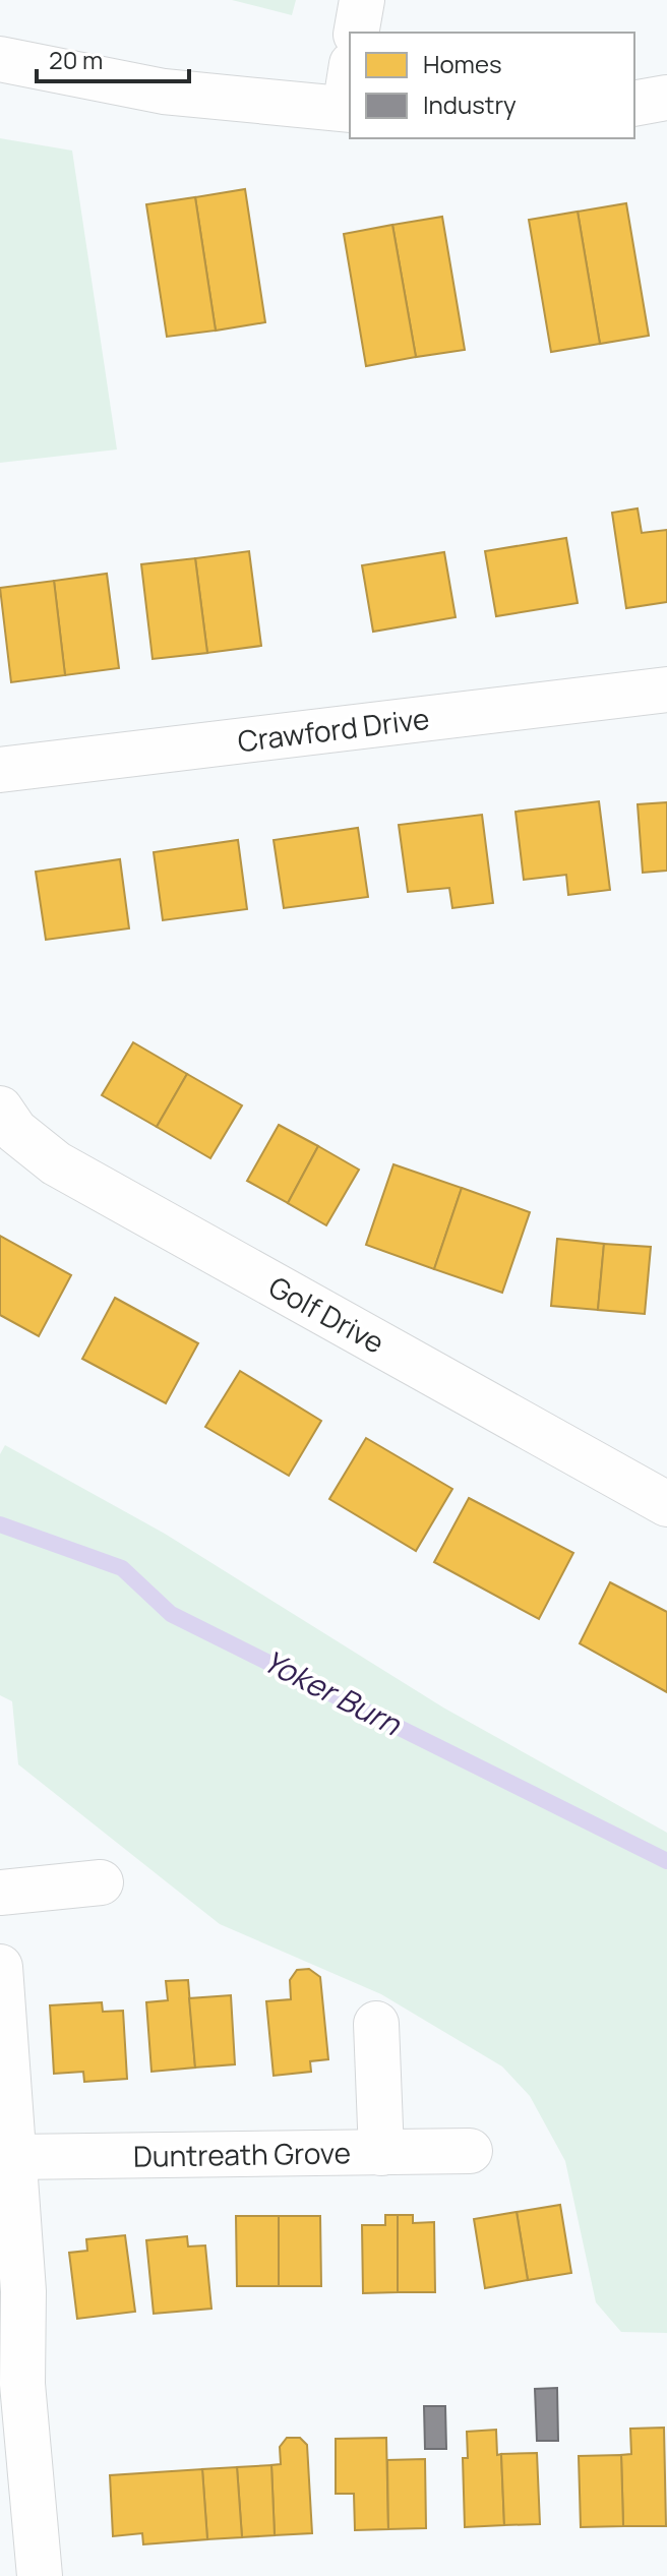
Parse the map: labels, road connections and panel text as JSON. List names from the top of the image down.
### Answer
{
  "streets": {
    "street": ["Crawford Drive", "Golf Drive", "Duntreath Grove"]
  },
  "water": ["Yoker Burn"],
  "legend": ["Homes", "Industry"],
  "scale_bar": "20 m"
}
